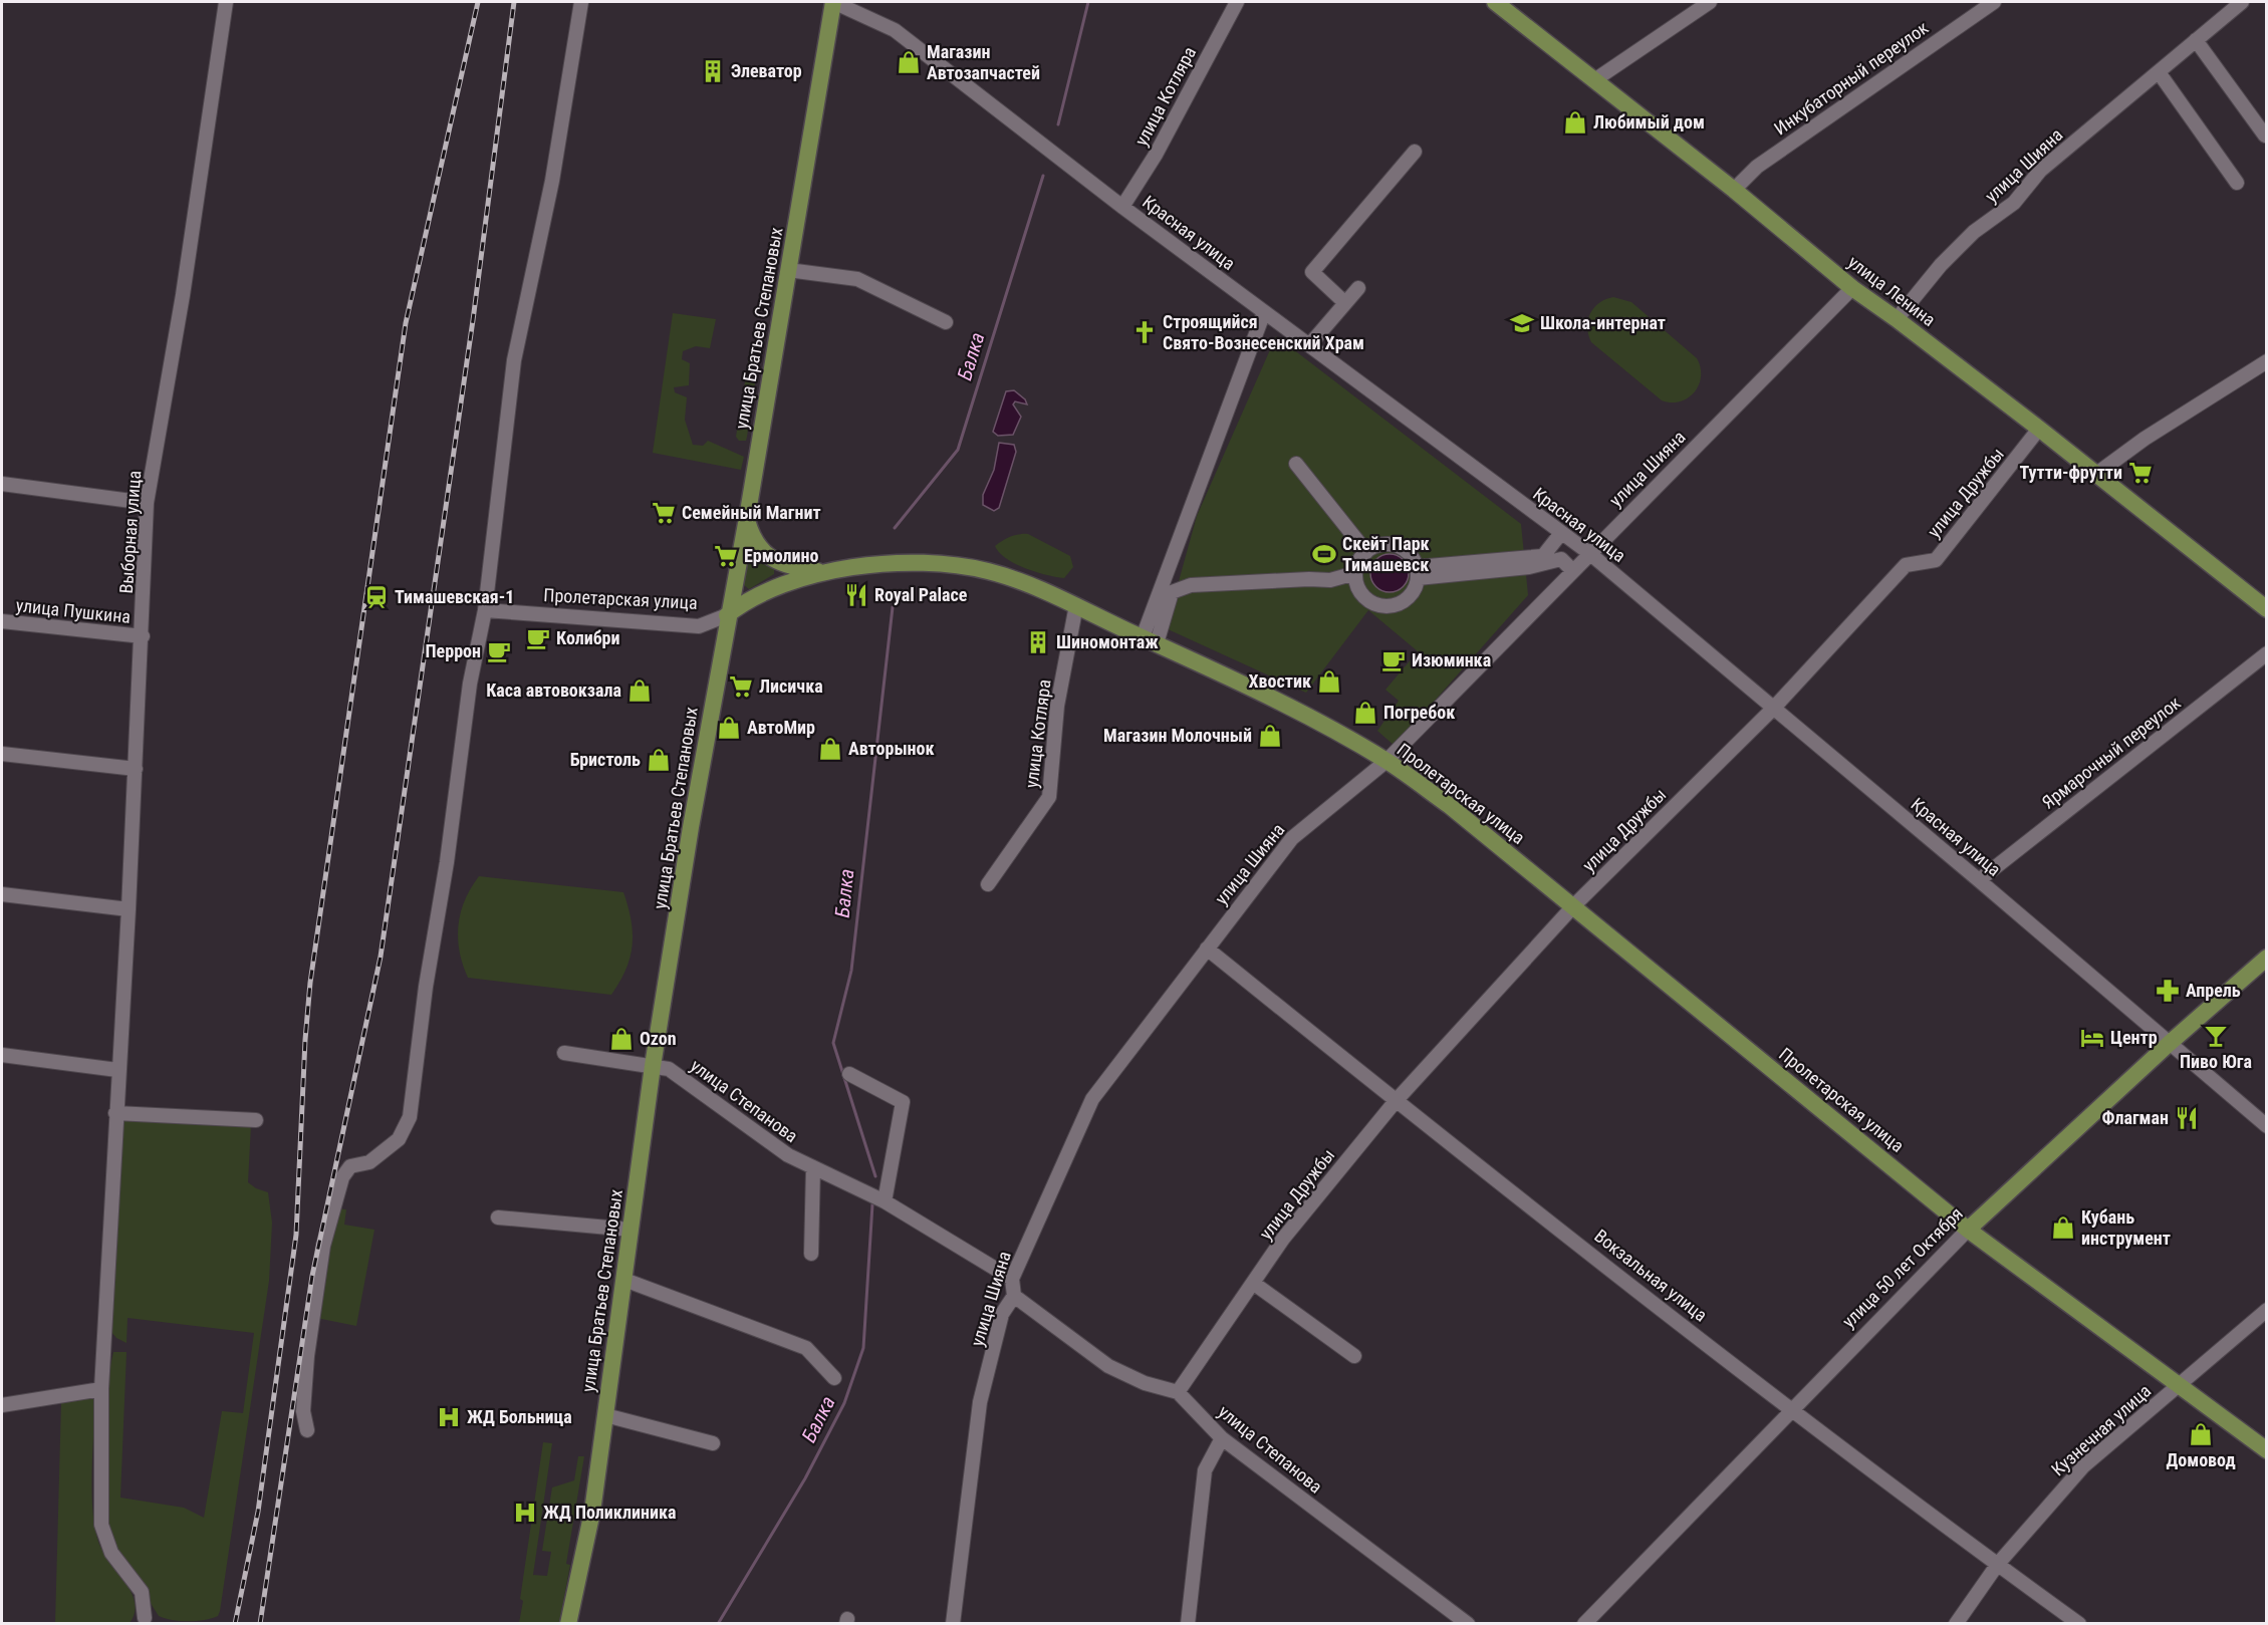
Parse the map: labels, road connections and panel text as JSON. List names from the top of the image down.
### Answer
{
  "streets": {
    "main road": [
      "улица Ленина",
      "улица Братьев Степановых",
      "Пролетарская улица",
      "улица 50 лет Октября"
    ],
    "street": [
      "Инкубаторный переулок",
      "улица Котляра",
      "улица Шияна",
      "Красная улица",
      "улица Дружбы",
      "Выборная улица",
      "улица Пушкина",
      "Ярмарочный переулок",
      "улица Степанова",
      "Вокзальная улица",
      "Кузнечная улица"
    ]
  },
  "crossings": [
    ["Инкубаторный переулок", "улица Ленина"],
    ["улица Котляра", "Красная улица"],
    ["улица Котляра", "Пролетарская улица"],
    ["улица Шияна", "Красная улица"],
    ["улица Шияна", "улица Ленина"],
    ["улица Шияна", "Пролетарская улица"],
    ["улица Шияна", "улица Степанова"],
    ["улица Шияна", "Вокзальная улица"],
    ["Красная улица", "улица Братьев Степановых"],
    ["Красная улица", "улица Дружбы"],
    ["Красная улица", "Ярмарочный переулок"],
    ["Красная улица", "улица 50 лет Октября"],
    ["улица Ленина", "улица Дружбы"],
    ["улица Братьев Степановых", "Пролетарская улица"],
    ["улица Братьев Степановых", "улица Степанова"],
    ["улица Дружбы", "Пролетарская улица"],
    ["улица Дружбы", "улица Степанова"],
    ["улица Дружбы", "Вокзальная улица"],
    ["Выборная улица", "улица Пушкина"],
    ["Пролетарская улица", "улица 50 лет Октября"],
    ["Пролетарская улица", "Кузнечная улица"],
    ["улица 50 лет Октября", "Вокзальная улица"],
    ["Вокзальная улица", "Кузнечная улица"]
  ],
  "water": ["Балка"],
  "places": {
    "shop": [
      "Магазин Автозапчастей",
      "Любимый дом",
      "Хвостик",
      "Каса автовокзала",
      "Погребок",
      "АвтоМир",
      "Магазин Молочный",
      "Авторынок",
      "Бристоль",
      "Ozon",
      "Кубань инструмент",
      "Домовод"
    ],
    "building": ["Элеватор", "Шиномонтаж"],
    "school or university": ["Школа-интернат"],
    "church": ["Строящийся Свято-Вознесенский Храм"],
    "supermarket": [
      "Тутти-фрутти",
      "Семейный Магнит",
      "Ермолино",
      "Лисичка"
    ],
    "sports": ["Скейт Парк Тимашевск"],
    "restaurant": ["Royal Palace", "Флагман"],
    "station": ["Тимашевская-1"],
    "cafe": ["Колибри", "Перрон", "Изюминка"],
    "pharmacy": ["Апрель"],
    "bar": ["Пиво Юга"],
    "hotel": ["Центр"],
    "hospital": ["ЖД Больница", "ЖД Поликлиника"]
  }
}
